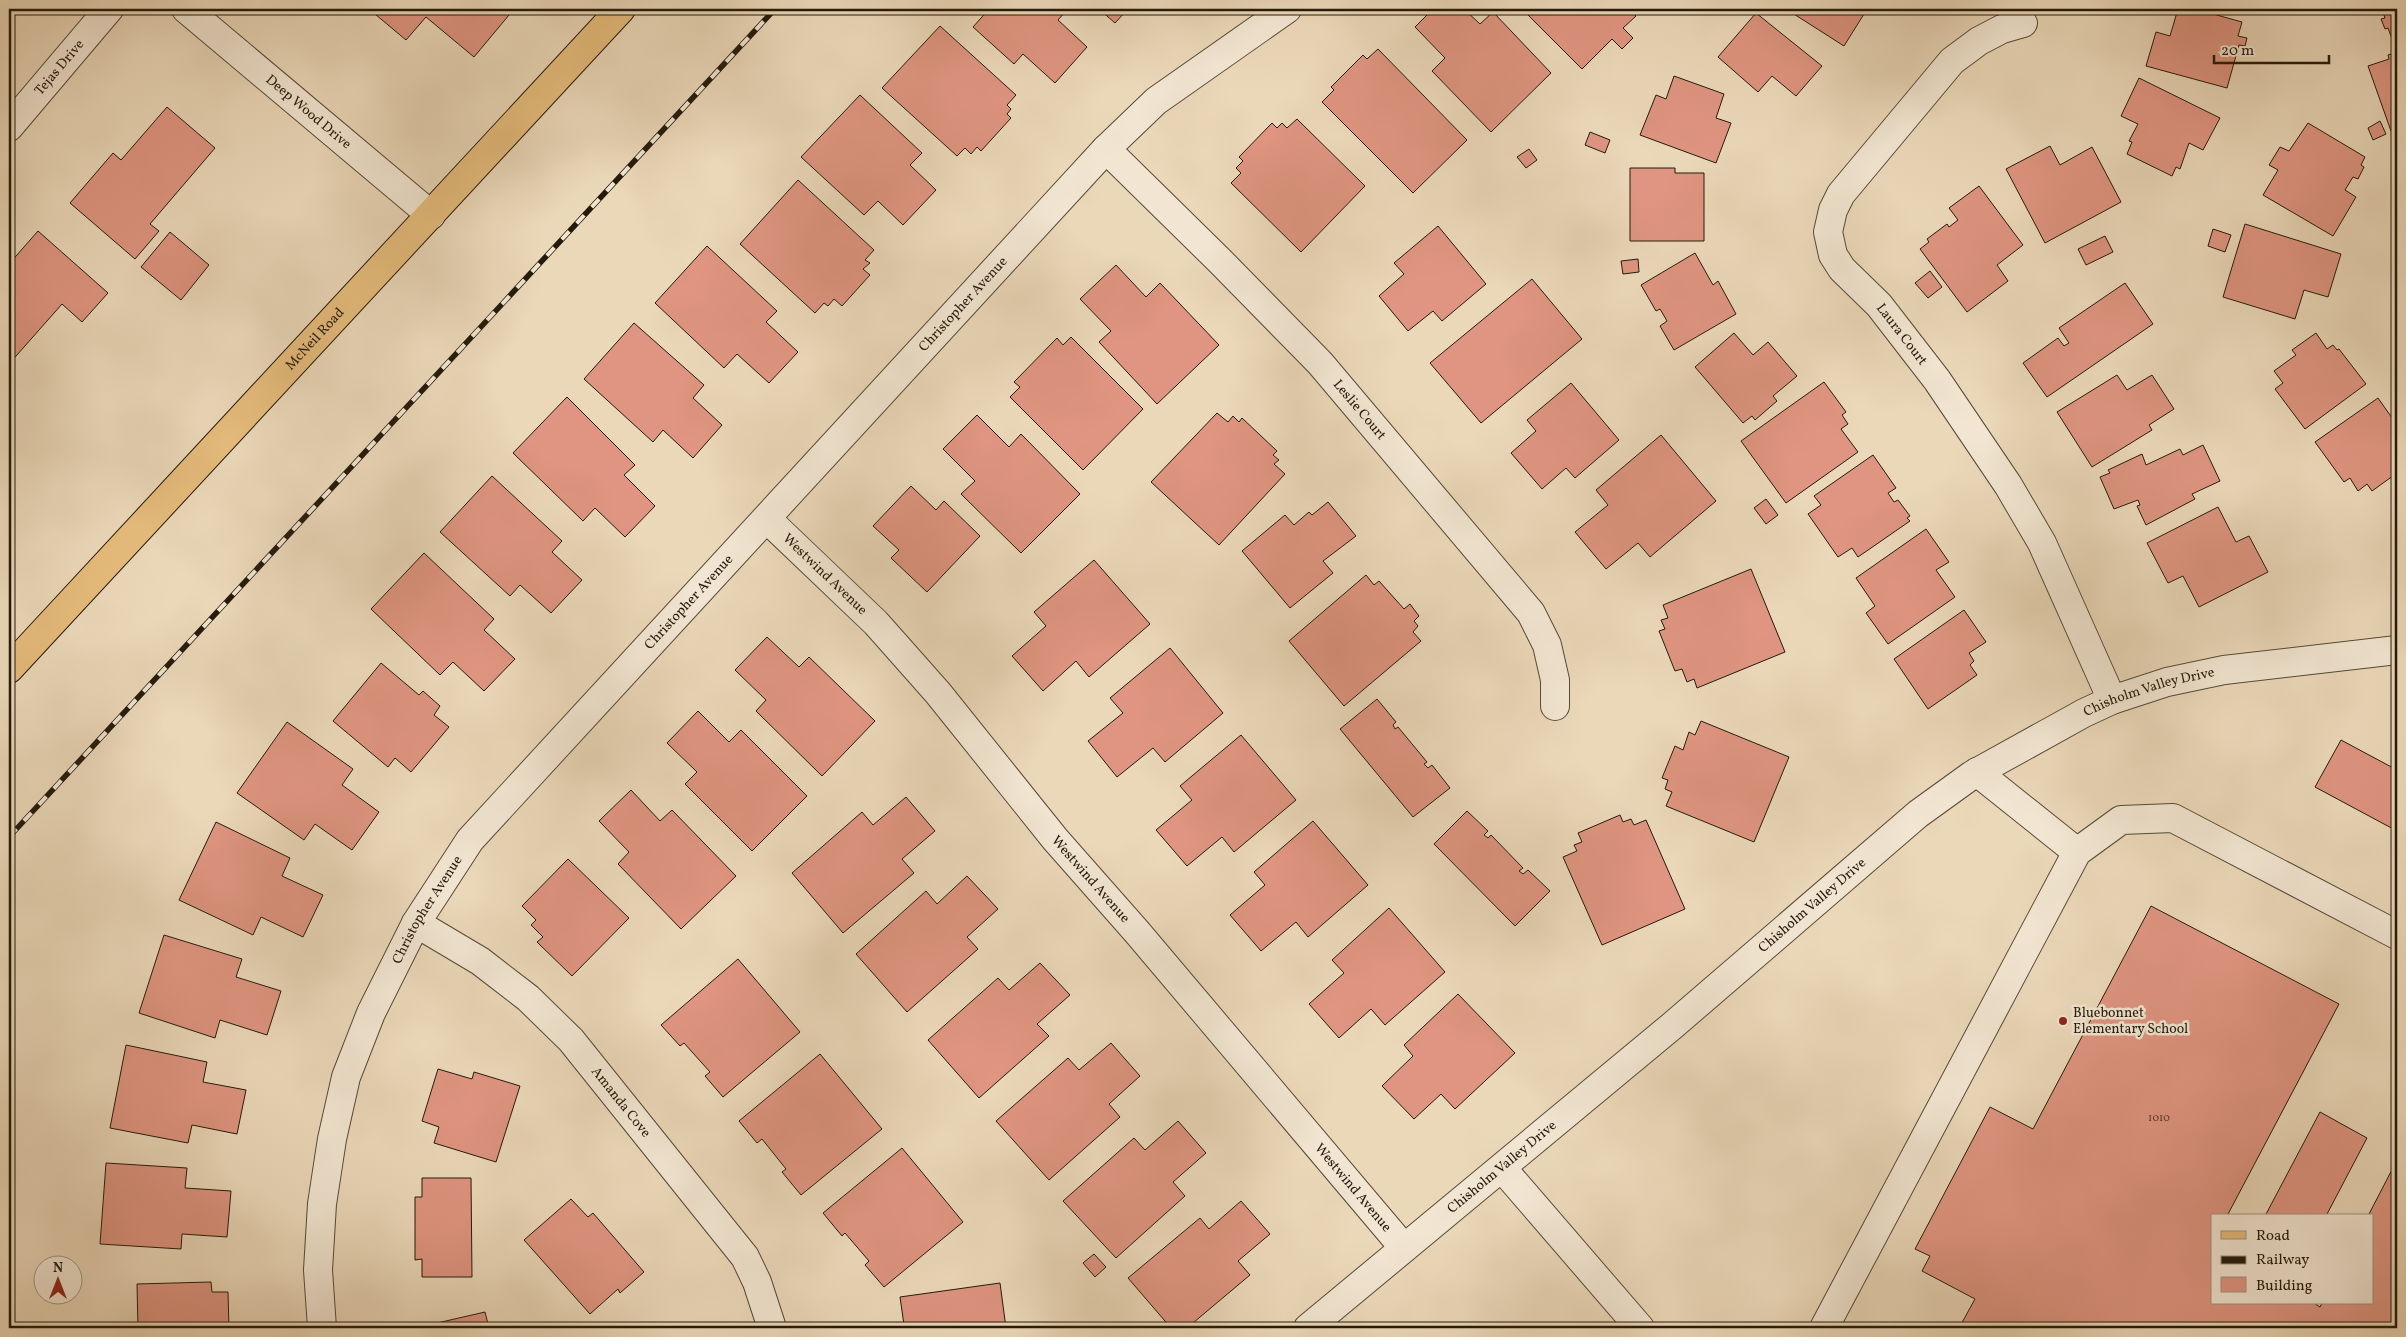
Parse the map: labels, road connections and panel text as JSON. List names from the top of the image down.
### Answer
{
  "streets": {
    "main road": ["McNeil Road"],
    "street": [
      "Tejas Drive",
      "Deep Wood Drive",
      "Christopher Avenue",
      "Laura Court",
      "Leslie Court",
      "Westwind Avenue",
      "Chisholm Valley Drive",
      "Amanda Cove"
    ]
  },
  "crossings": [
    ["Deep Wood Drive", "McNeil Road"],
    ["Christopher Avenue", "Leslie Court"],
    ["Christopher Avenue", "Westwind Avenue"],
    ["Christopher Avenue", "Amanda Cove"],
    ["Laura Court", "Chisholm Valley Drive"],
    ["Westwind Avenue", "Chisholm Valley Drive"]
  ],
  "places": ["Bluebonnet Elementary School"],
  "house_numbers": ["1010"],
  "legend": ["Road", "Railway", "Building"],
  "scale_bar": "20 m",
  "north": "top"
}
